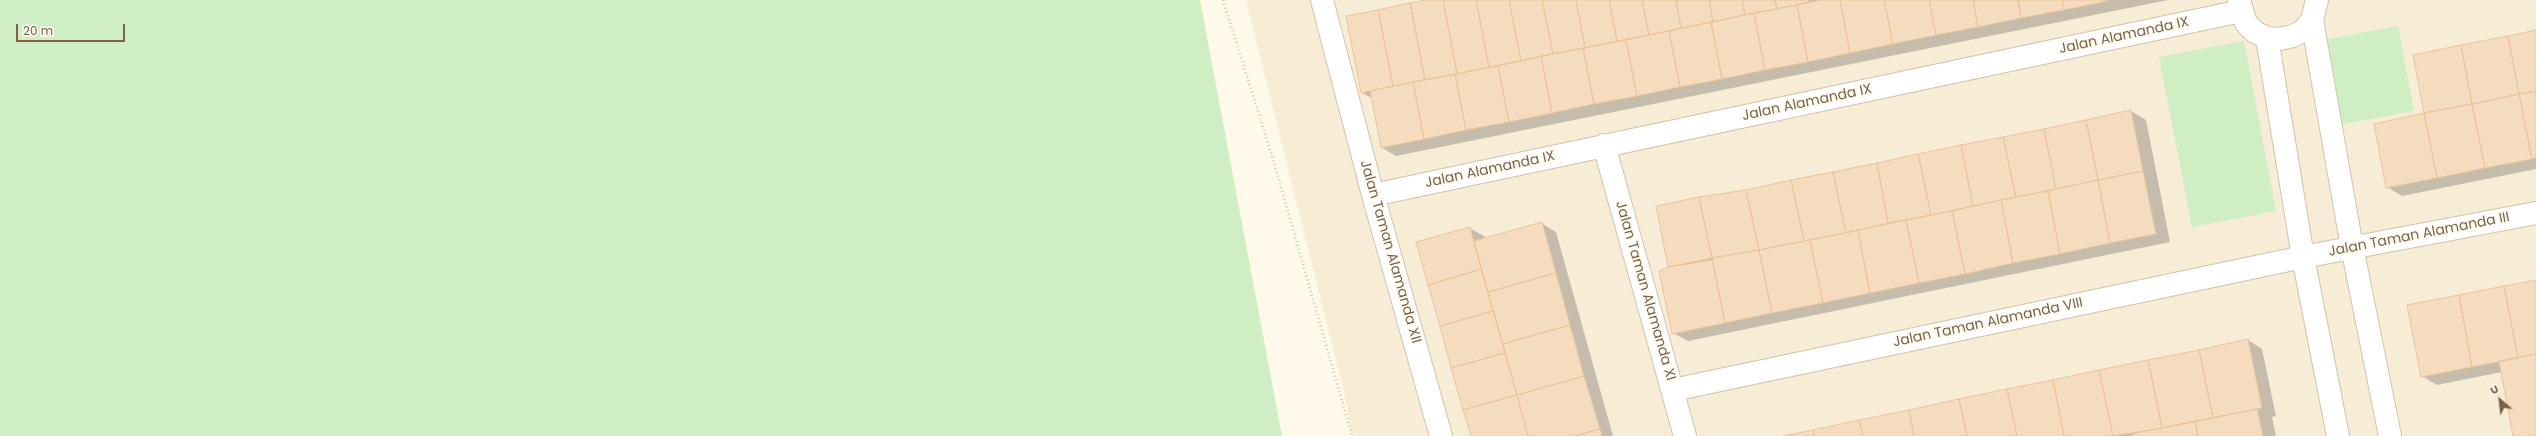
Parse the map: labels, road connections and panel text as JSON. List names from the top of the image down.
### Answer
{
  "streets": {
    "street": [
      "Jalan Alamanda IX",
      "Jalan Taman Alamanda III",
      "Jalan Taman Alamanda XII",
      "Jalan Taman Alamanda XI",
      "Jalan Taman Alamanda VIII"
    ]
  },
  "crossings": [
    ["Jalan Alamanda IX", "Jalan Taman Alamanda XII"],
    ["Jalan Alamanda IX", "Jalan Taman Alamanda XI"],
    ["Jalan Taman Alamanda III", "Jalan Taman Alamanda VIII"],
    ["Jalan Taman Alamanda XI", "Jalan Taman Alamanda VIII"]
  ],
  "scale_bar": "20 m",
  "north": "top left"
}
